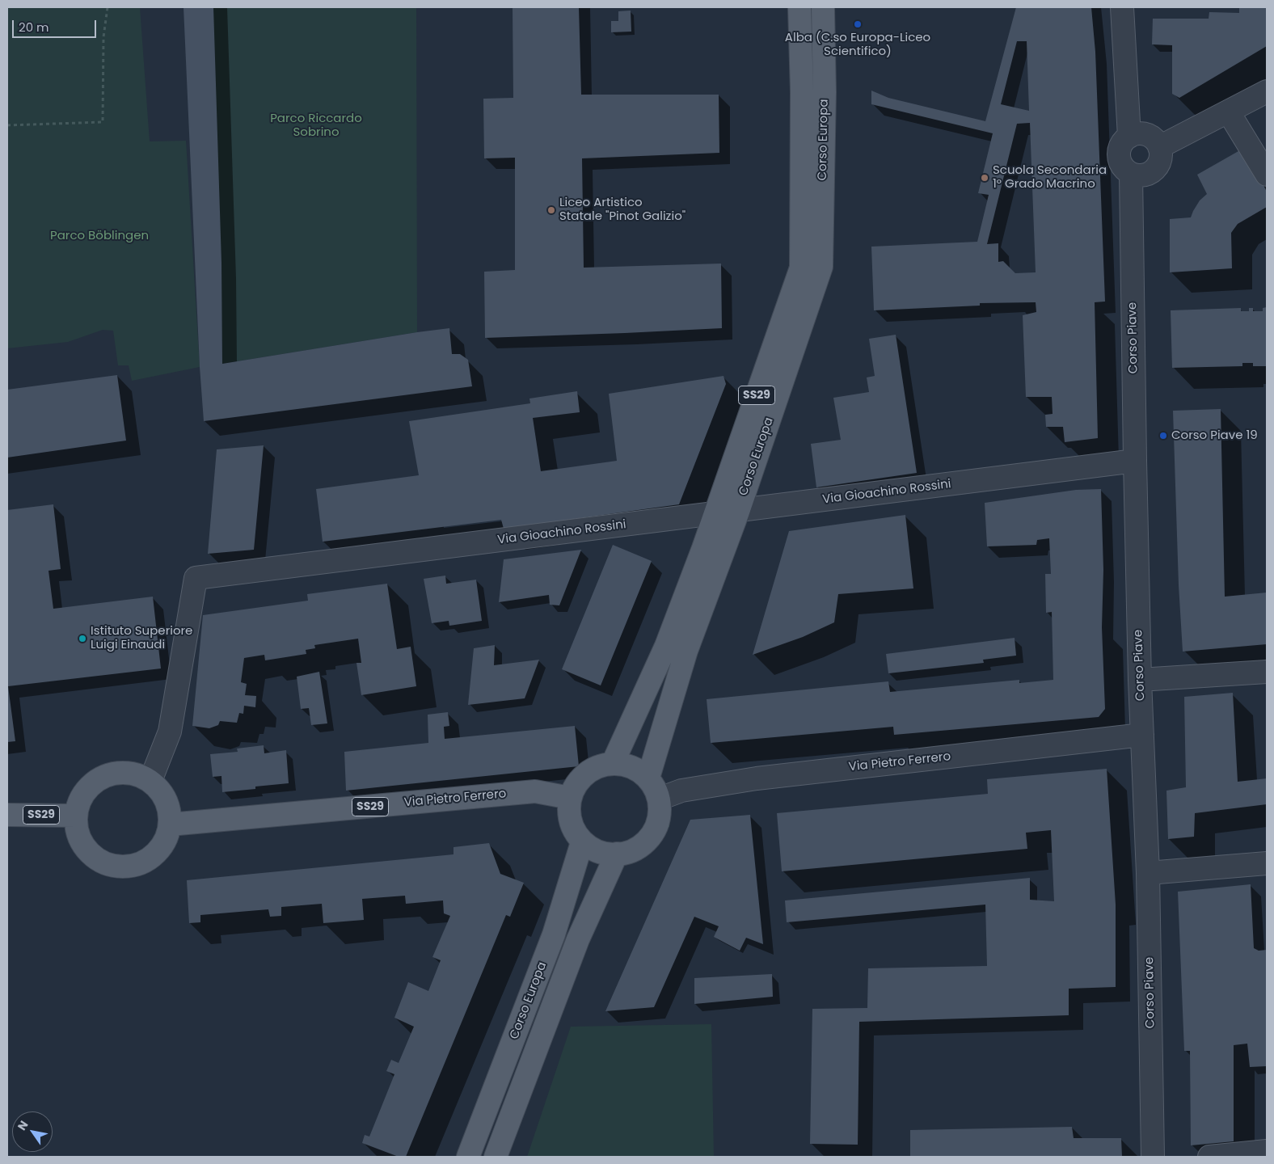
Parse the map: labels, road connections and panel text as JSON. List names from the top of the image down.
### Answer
{
  "streets": {
    "main road": ["Corso Europa", "SS29", "Via Pietro Ferrero"],
    "street": ["Corso Piave", "Via Gioachino Rossini"]
  },
  "crossings": [
    ["Corso Europa", "Via Gioachino Rossini"],
    ["Corso Europa", "Via Pietro Ferrero"],
    ["Corso Piave", "Via Gioachino Rossini"],
    ["Corso Piave", "Via Pietro Ferrero"],
    ["SS29", "Via Gioachino Rossini"],
    ["SS29", "Via Pietro Ferrero"],
    ["Via Gioachino Rossini", "Via Pietro Ferrero"]
  ],
  "parks": ["Parco Riccardo Sobrino", "Parco Böblingen"],
  "places": [
    "Alba (C.so Europa-Liceo Scientifico)",
    "Scuola Secondaria 1° Grado Macrino",
    "Liceo Artistico Statale \"Pinot Galizio\"",
    "Corso Piave 19",
    "Istituto Superiore Luigi Einaudi"
  ],
  "scale_bar": "20 m",
  "north": "top left"
}
